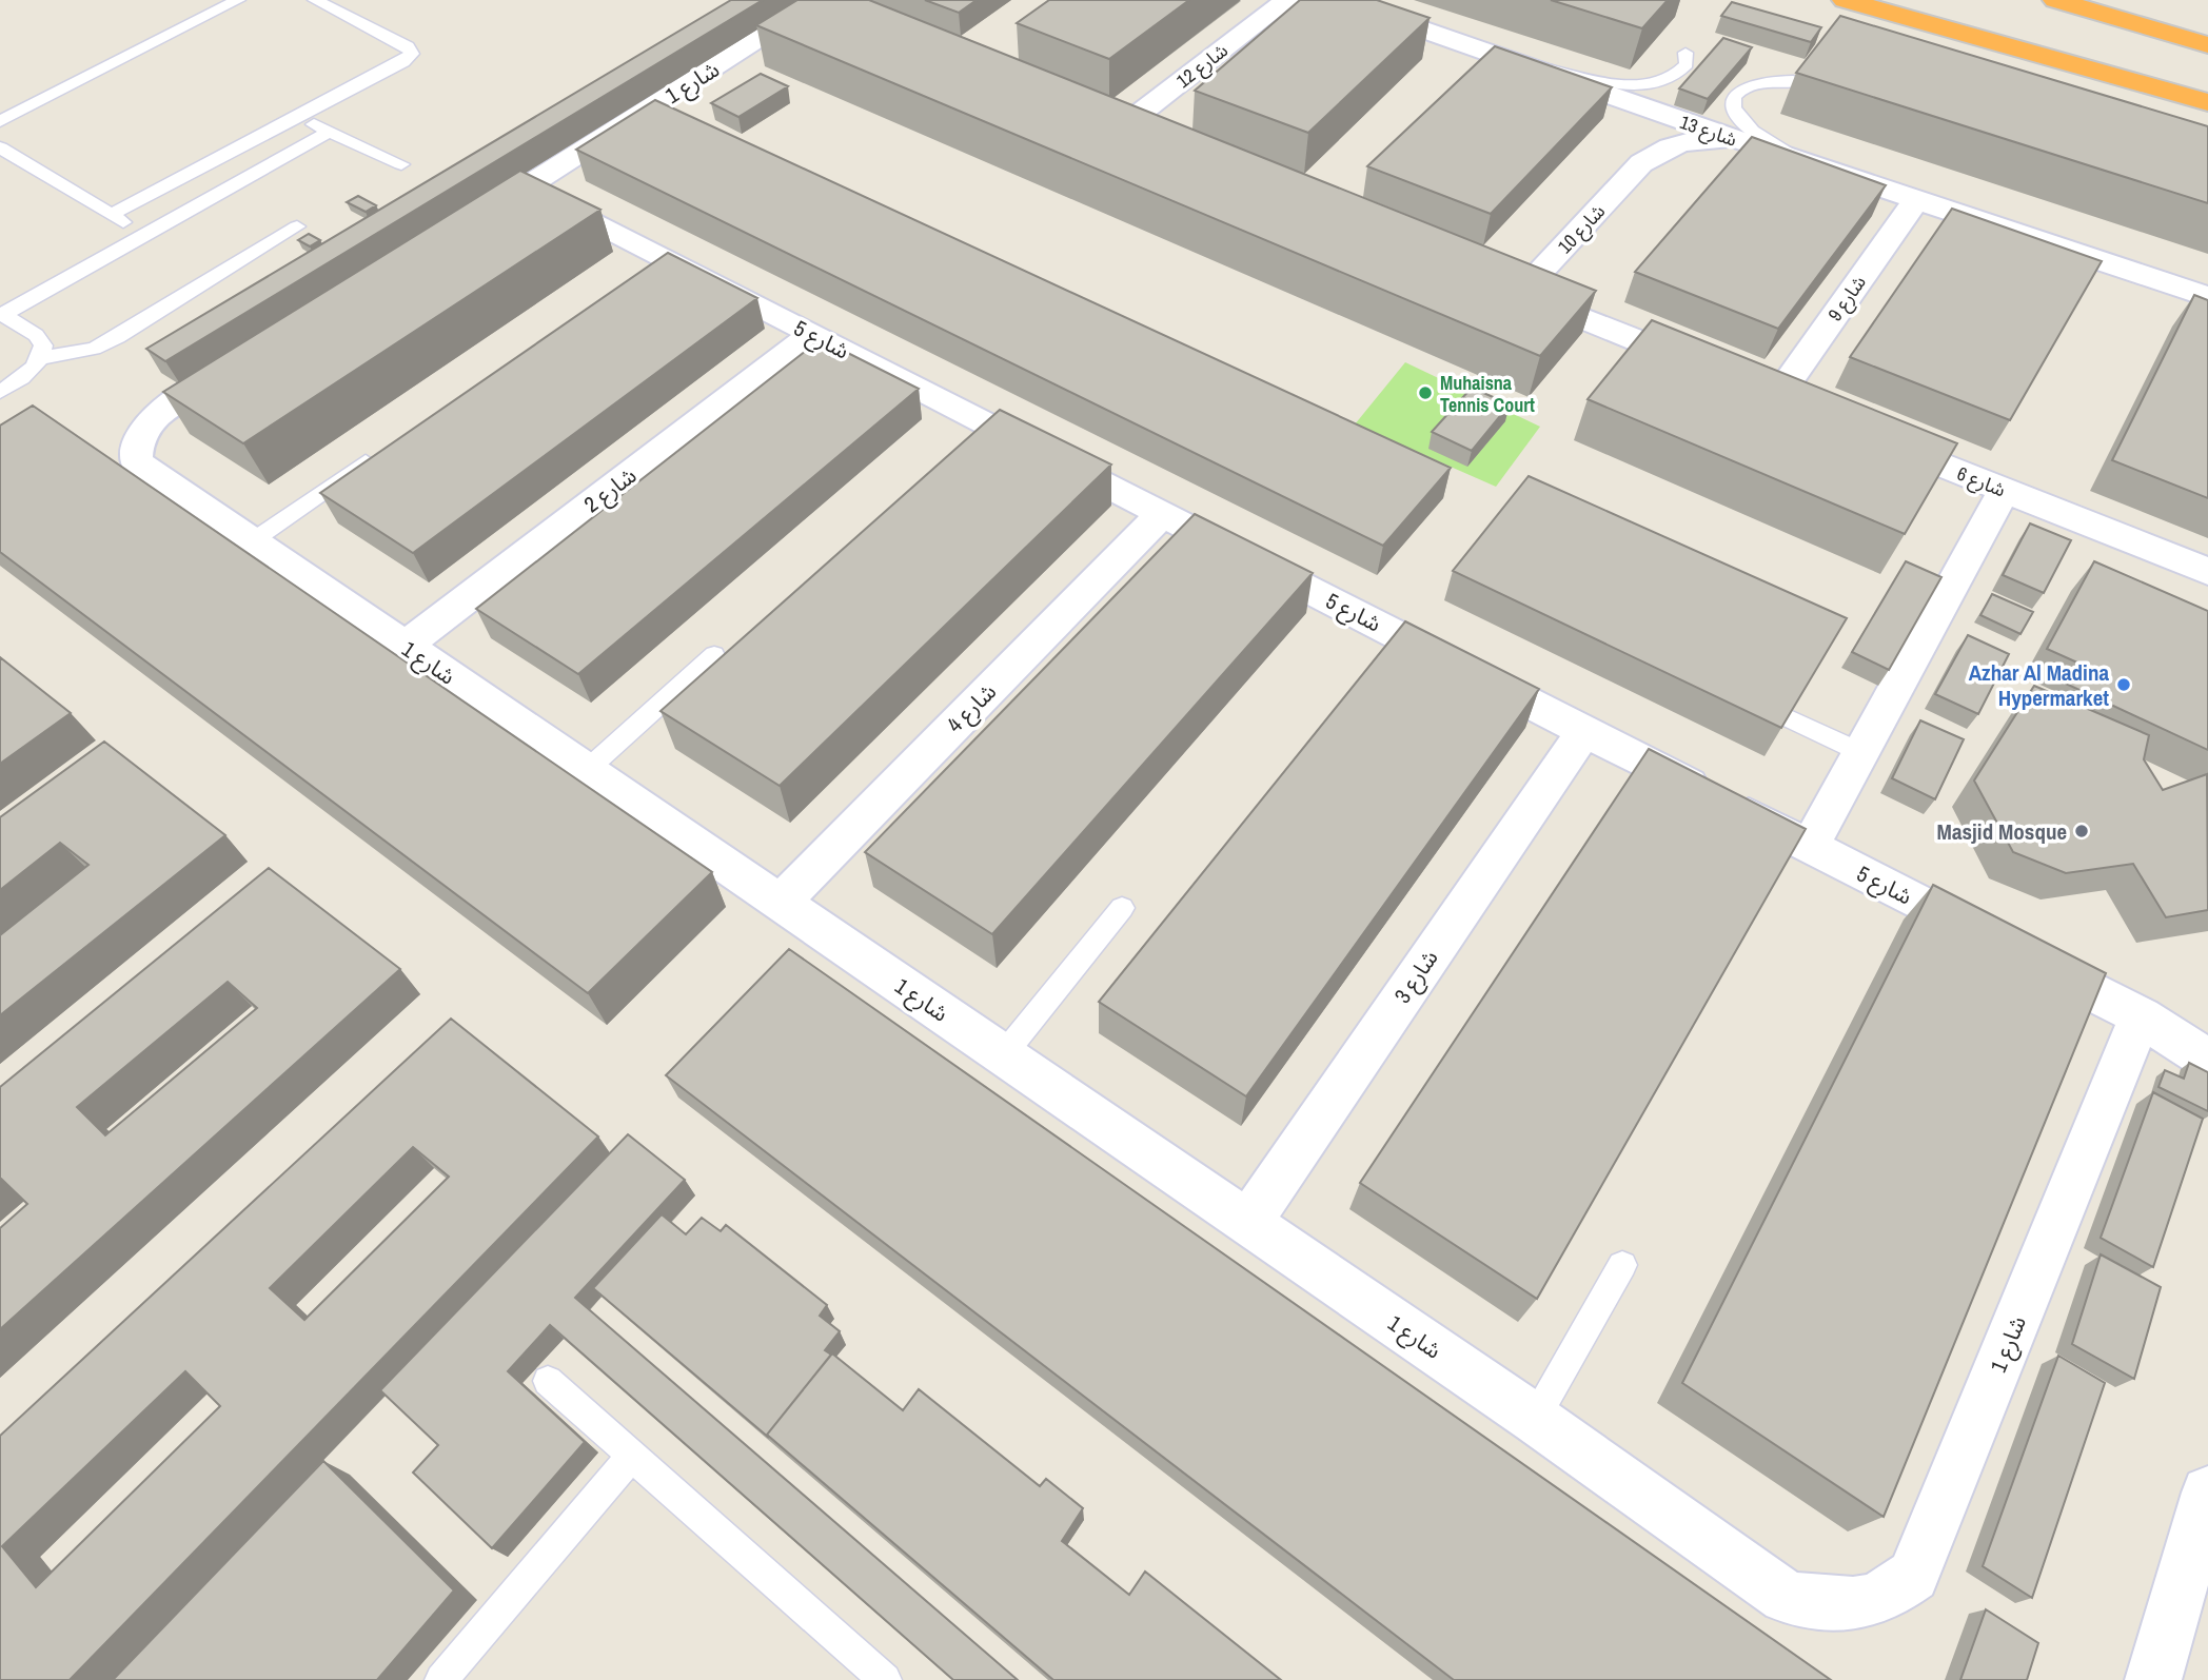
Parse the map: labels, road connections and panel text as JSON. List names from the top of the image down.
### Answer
{
  "streets": {
    "street": [
      "شارع 12",
      "شارع 1",
      "شارع 13",
      "شارع 10",
      "شارع 9",
      "شارع 5",
      "شارع 6",
      "شارع 2",
      "شارع 4",
      "شارع 3"
    ]
  },
  "crossings": [
    ["شارع 1", "شارع 5"],
    ["شارع 1", "شارع 2"],
    ["شارع 1", "شارع 4"],
    ["شارع 1", "شارع 3"],
    ["شارع 13", "شارع 10"],
    ["شارع 13", "شارع 9"],
    ["شارع 5", "شارع 2"],
    ["شارع 5", "شارع 4"],
    ["شارع 5", "شارع 3"]
  ],
  "places": ["Muhaisna Tennis Court", "Azhar Al Madina Hypermarket", "Masjid Mosque"]
}
